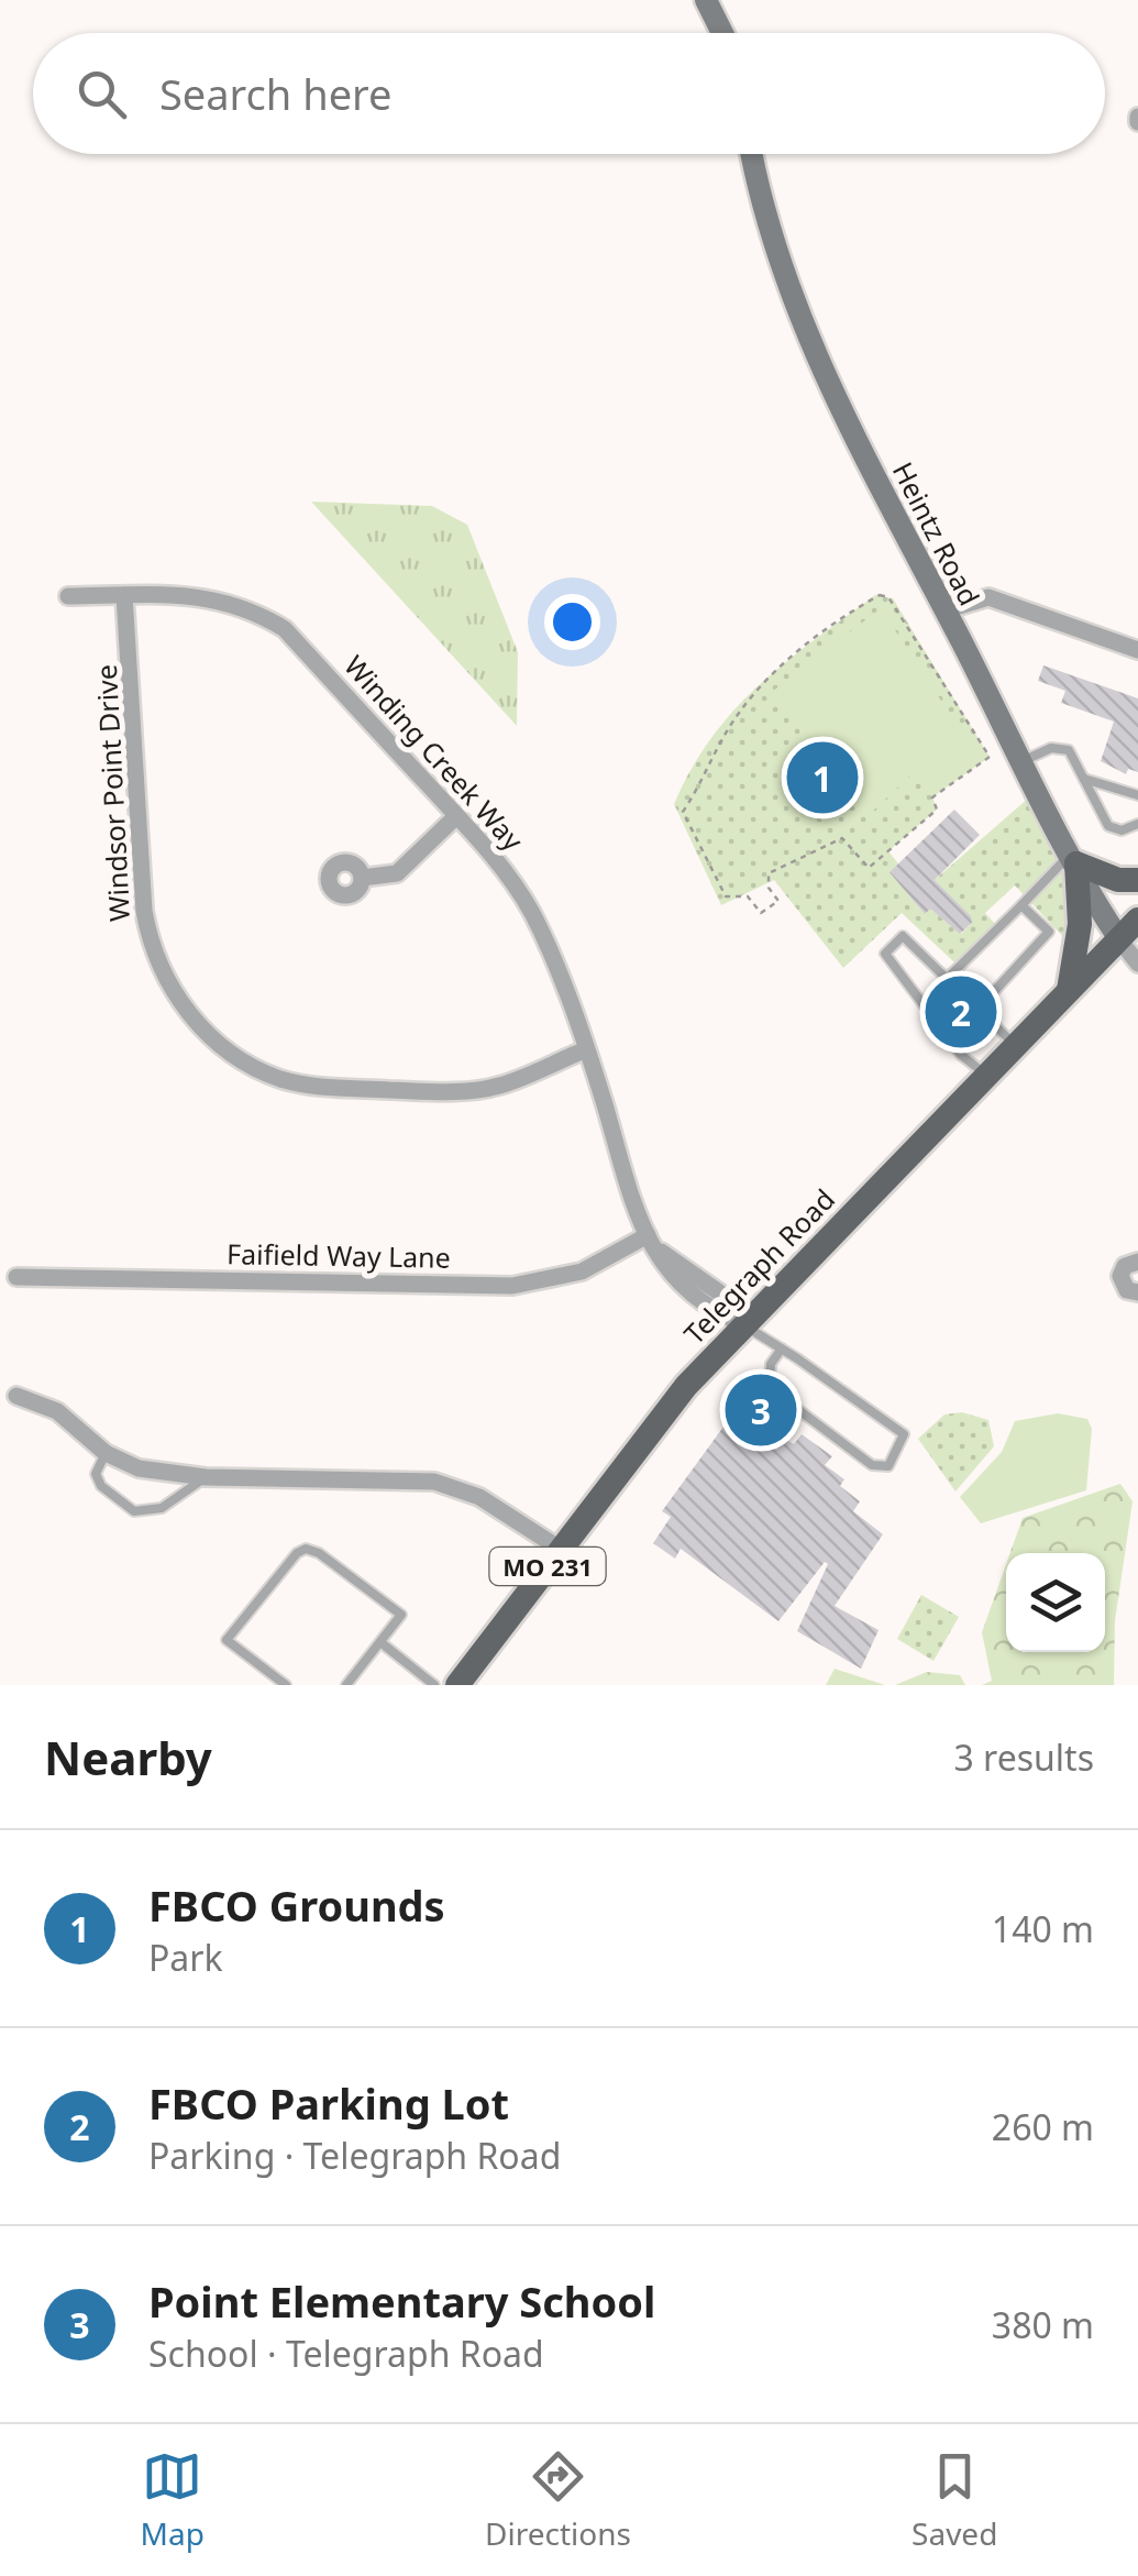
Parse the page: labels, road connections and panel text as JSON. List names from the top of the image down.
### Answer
{
  "streets": {
    "main road": ["Telegraph Road", "MO 231"],
    "street": [
      "Heintz Road",
      "Winding Creek Way",
      "Windsor Point Drive",
      "Faifield Way Lane"
    ]
  },
  "crossings": [
    ["Heintz Road", "Telegraph Road"],
    ["Winding Creek Way", "Windsor Point Drive"],
    ["Winding Creek Way", "Faifield Way Lane"],
    ["Winding Creek Way", "Telegraph Road"]
  ],
  "page": {
    "search": "Search here",
    "pins": ["1", "2", "3"],
    "heading": ["Nearby", "3 results"],
    "list": [
      {
        "mark": "1",
        "name": "FBCO Grounds",
        "note": "Park",
        "value": "140 m"
      },
      {
        "mark": "2",
        "name": "FBCO Parking Lot",
        "note": "Parking · Telegraph Road",
        "value": "260 m"
      },
      {
        "mark": "3",
        "name": "Point Elementary School",
        "note": "School · Telegraph Road",
        "value": "380 m"
      }
    ],
    "nav": ["Map", "Directions", "Saved"]
  }
}
